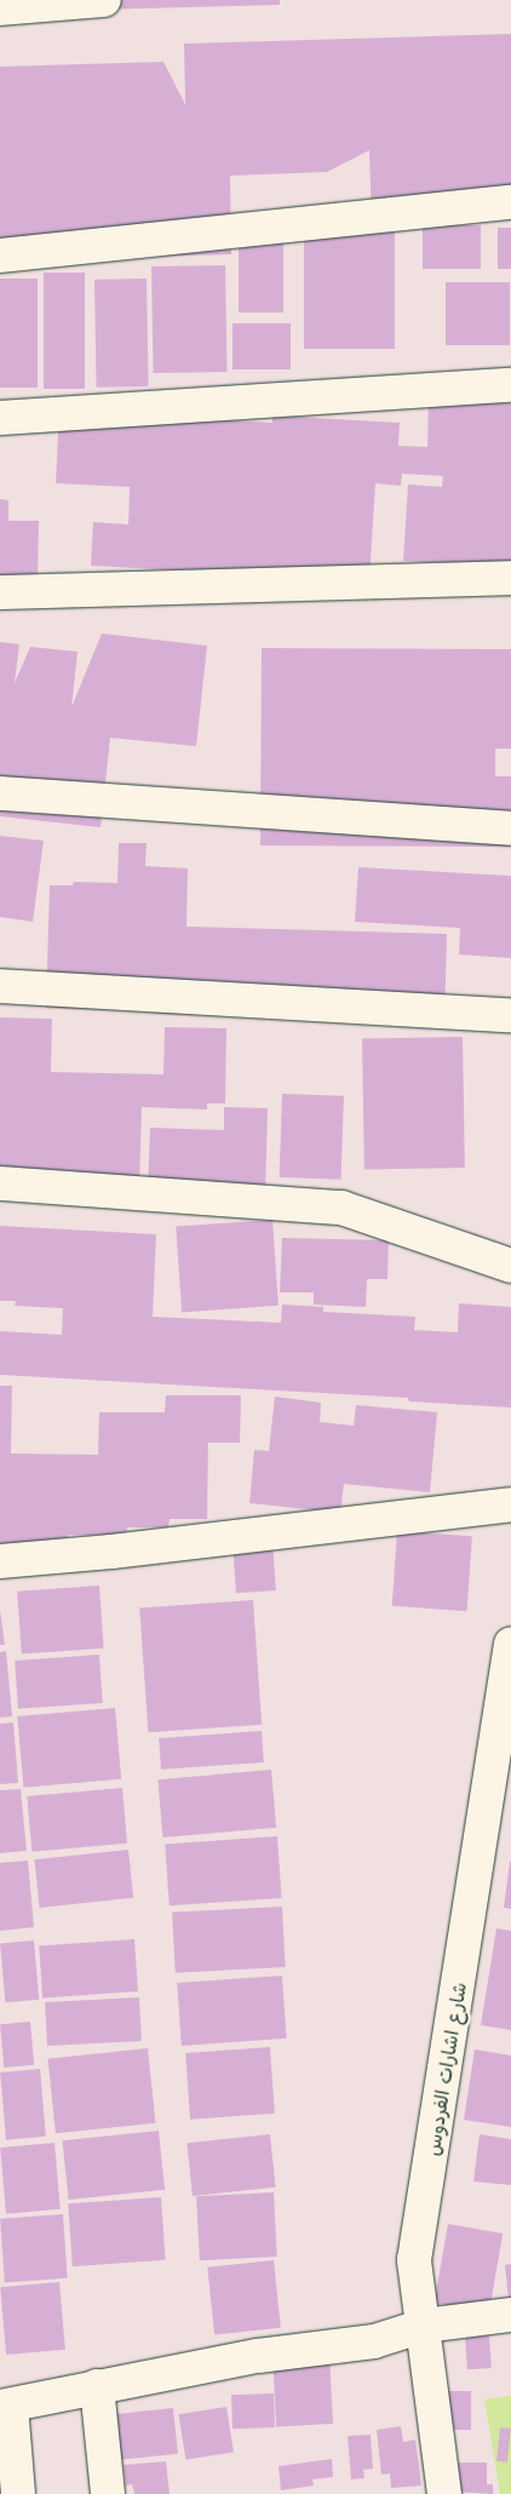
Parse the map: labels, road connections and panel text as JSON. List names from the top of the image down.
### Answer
{
  "streets": {
    "street": ["شارع اشارات الفردوس"]
  }
}
